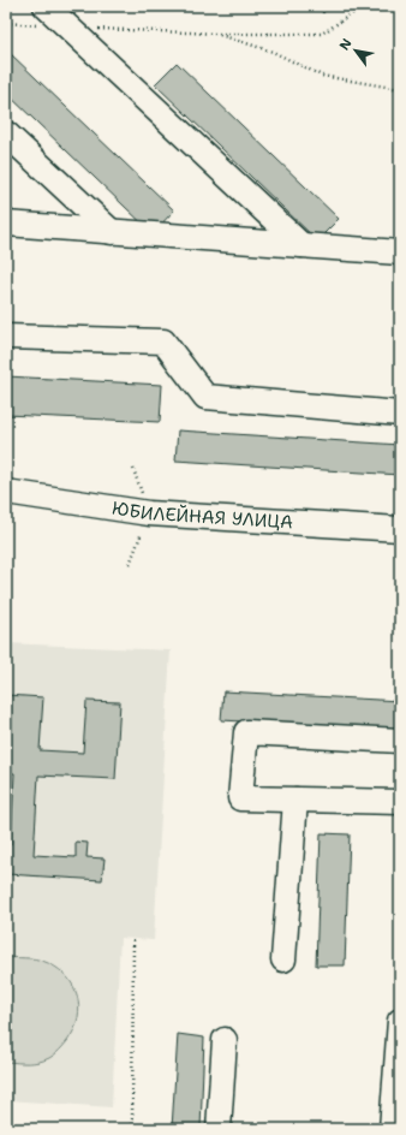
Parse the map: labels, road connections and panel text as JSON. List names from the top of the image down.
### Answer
{
  "streets": {
    "street": ["ЮБИЛЕЙНАЯ УЛИЦА"]
  },
  "north": "top left"
}
